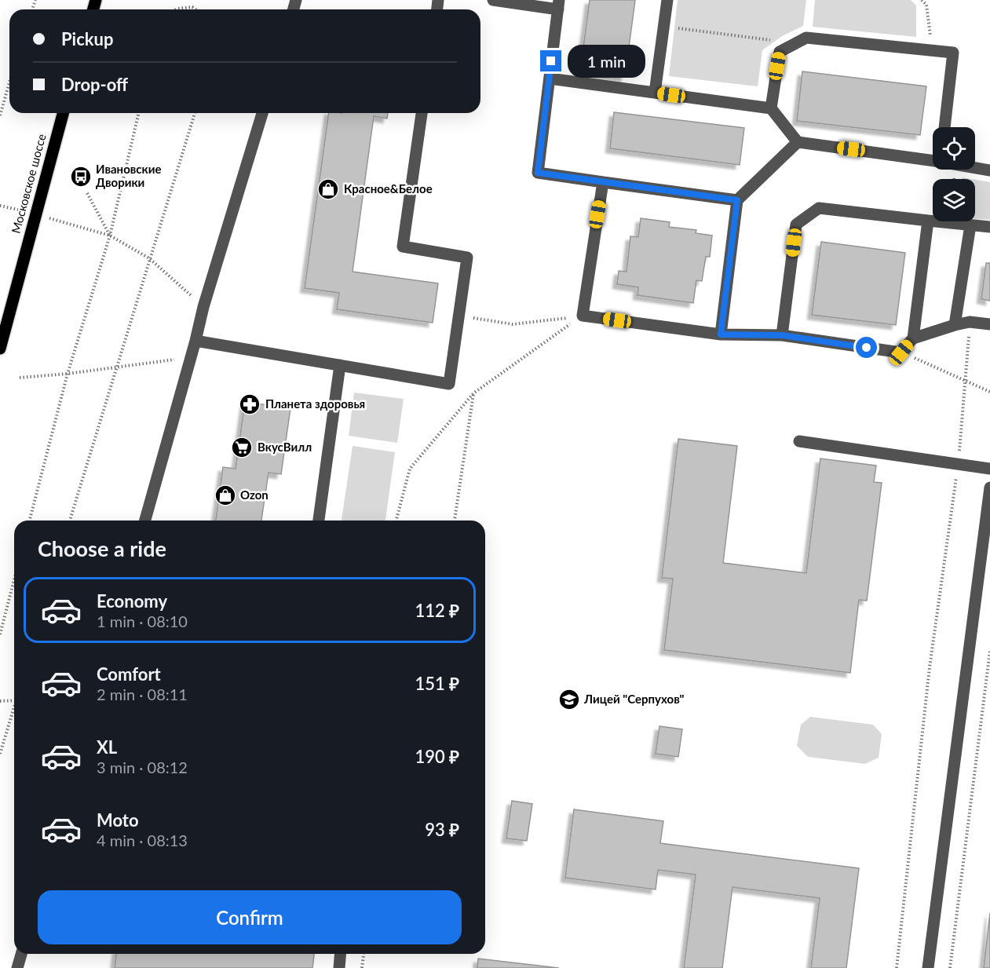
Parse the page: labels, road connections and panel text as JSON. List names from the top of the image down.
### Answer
{
  "streets": {
    "main road": ["Московское шоссе"]
  },
  "places": {
    "bus stop": ["Ивановские Дворики"],
    "shop": ["Красное&Белое", "Ozon"],
    "pharmacy": ["Планета здоровья"],
    "supermarket": ["ВкусВилл"],
    "school or university": ["Лицей \"Серпухов\""]
  },
  "page": {
    "banner": ["Pickup", "Drop-off"],
    "bubble": "1 min",
    "heading": "Choose a ride",
    "list": [
      {
        "name": "Economy",
        "note": "1 min · 08:10",
        "value": "112 ₽"
      },
      {
        "name": "Comfort",
        "note": "2 min · 08:11",
        "value": "151 ₽"
      },
      {
        "name": "XL",
        "note": "3 min · 08:12",
        "value": "190 ₽"
      },
      {
        "name": "Moto",
        "note": "4 min · 08:13",
        "value": "93 ₽"
      }
    ],
    "buttons": "Confirm"
  }
}
